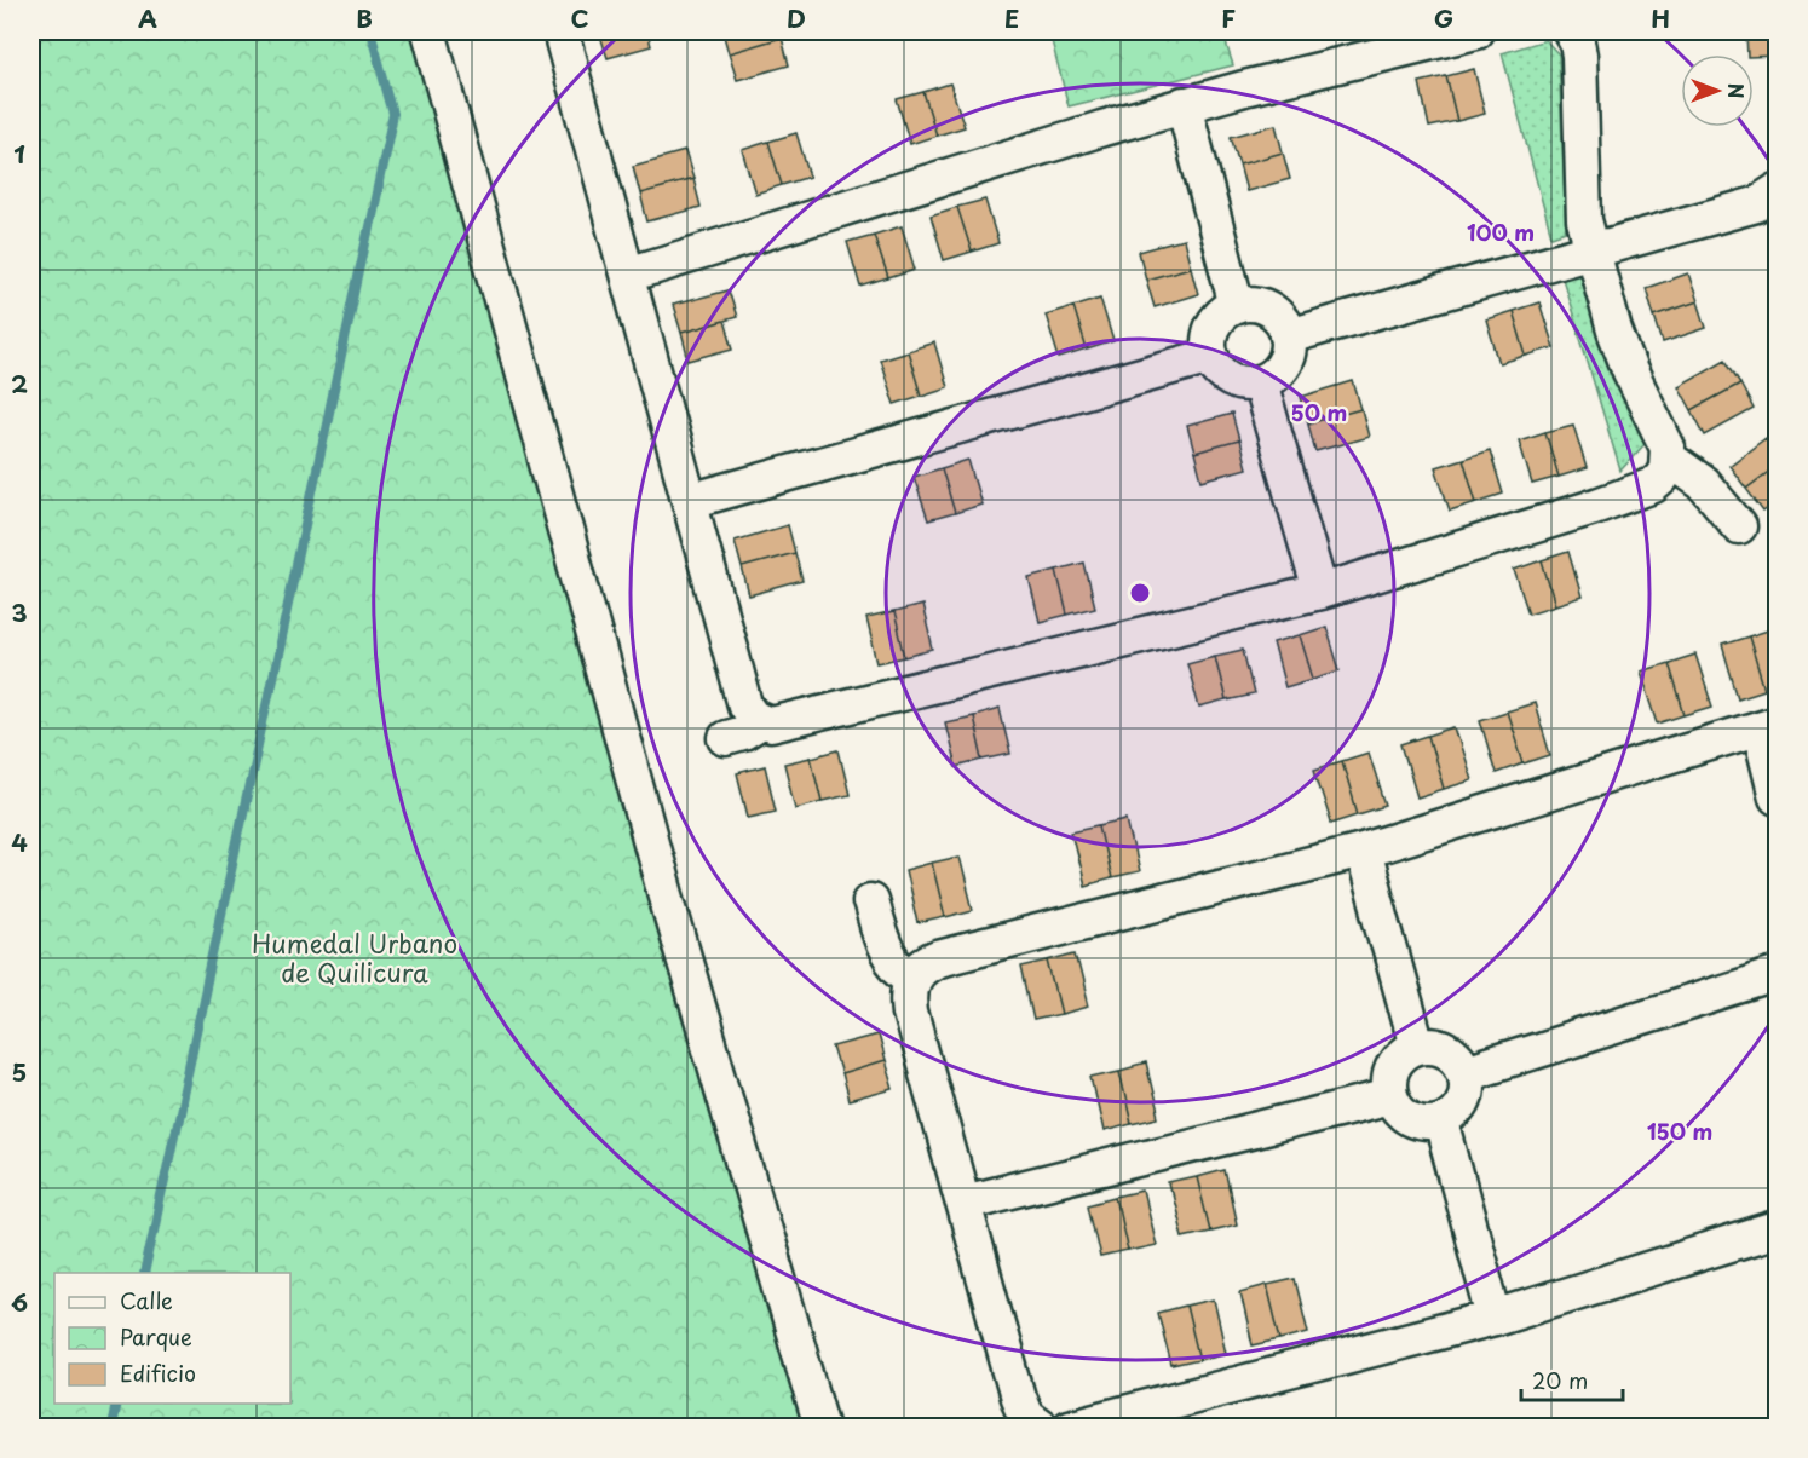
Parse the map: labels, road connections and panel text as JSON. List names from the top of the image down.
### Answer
{
  "parks": ["Humedal Urbano de Quilicura"],
  "legend": ["Calle", "Parque", "Edificio"],
  "scale_bar": "20 m",
  "north": "right",
  "grid": {
    "columns": [
      "A",
      "B",
      "C",
      "D",
      "E",
      "F",
      "G",
      "H"
    ],
    "rows": [
      "1",
      "2",
      "3",
      "4",
      "5",
      "6"
    ]
  },
  "rings": ["100 m", "50 m", "150 m"]
}
